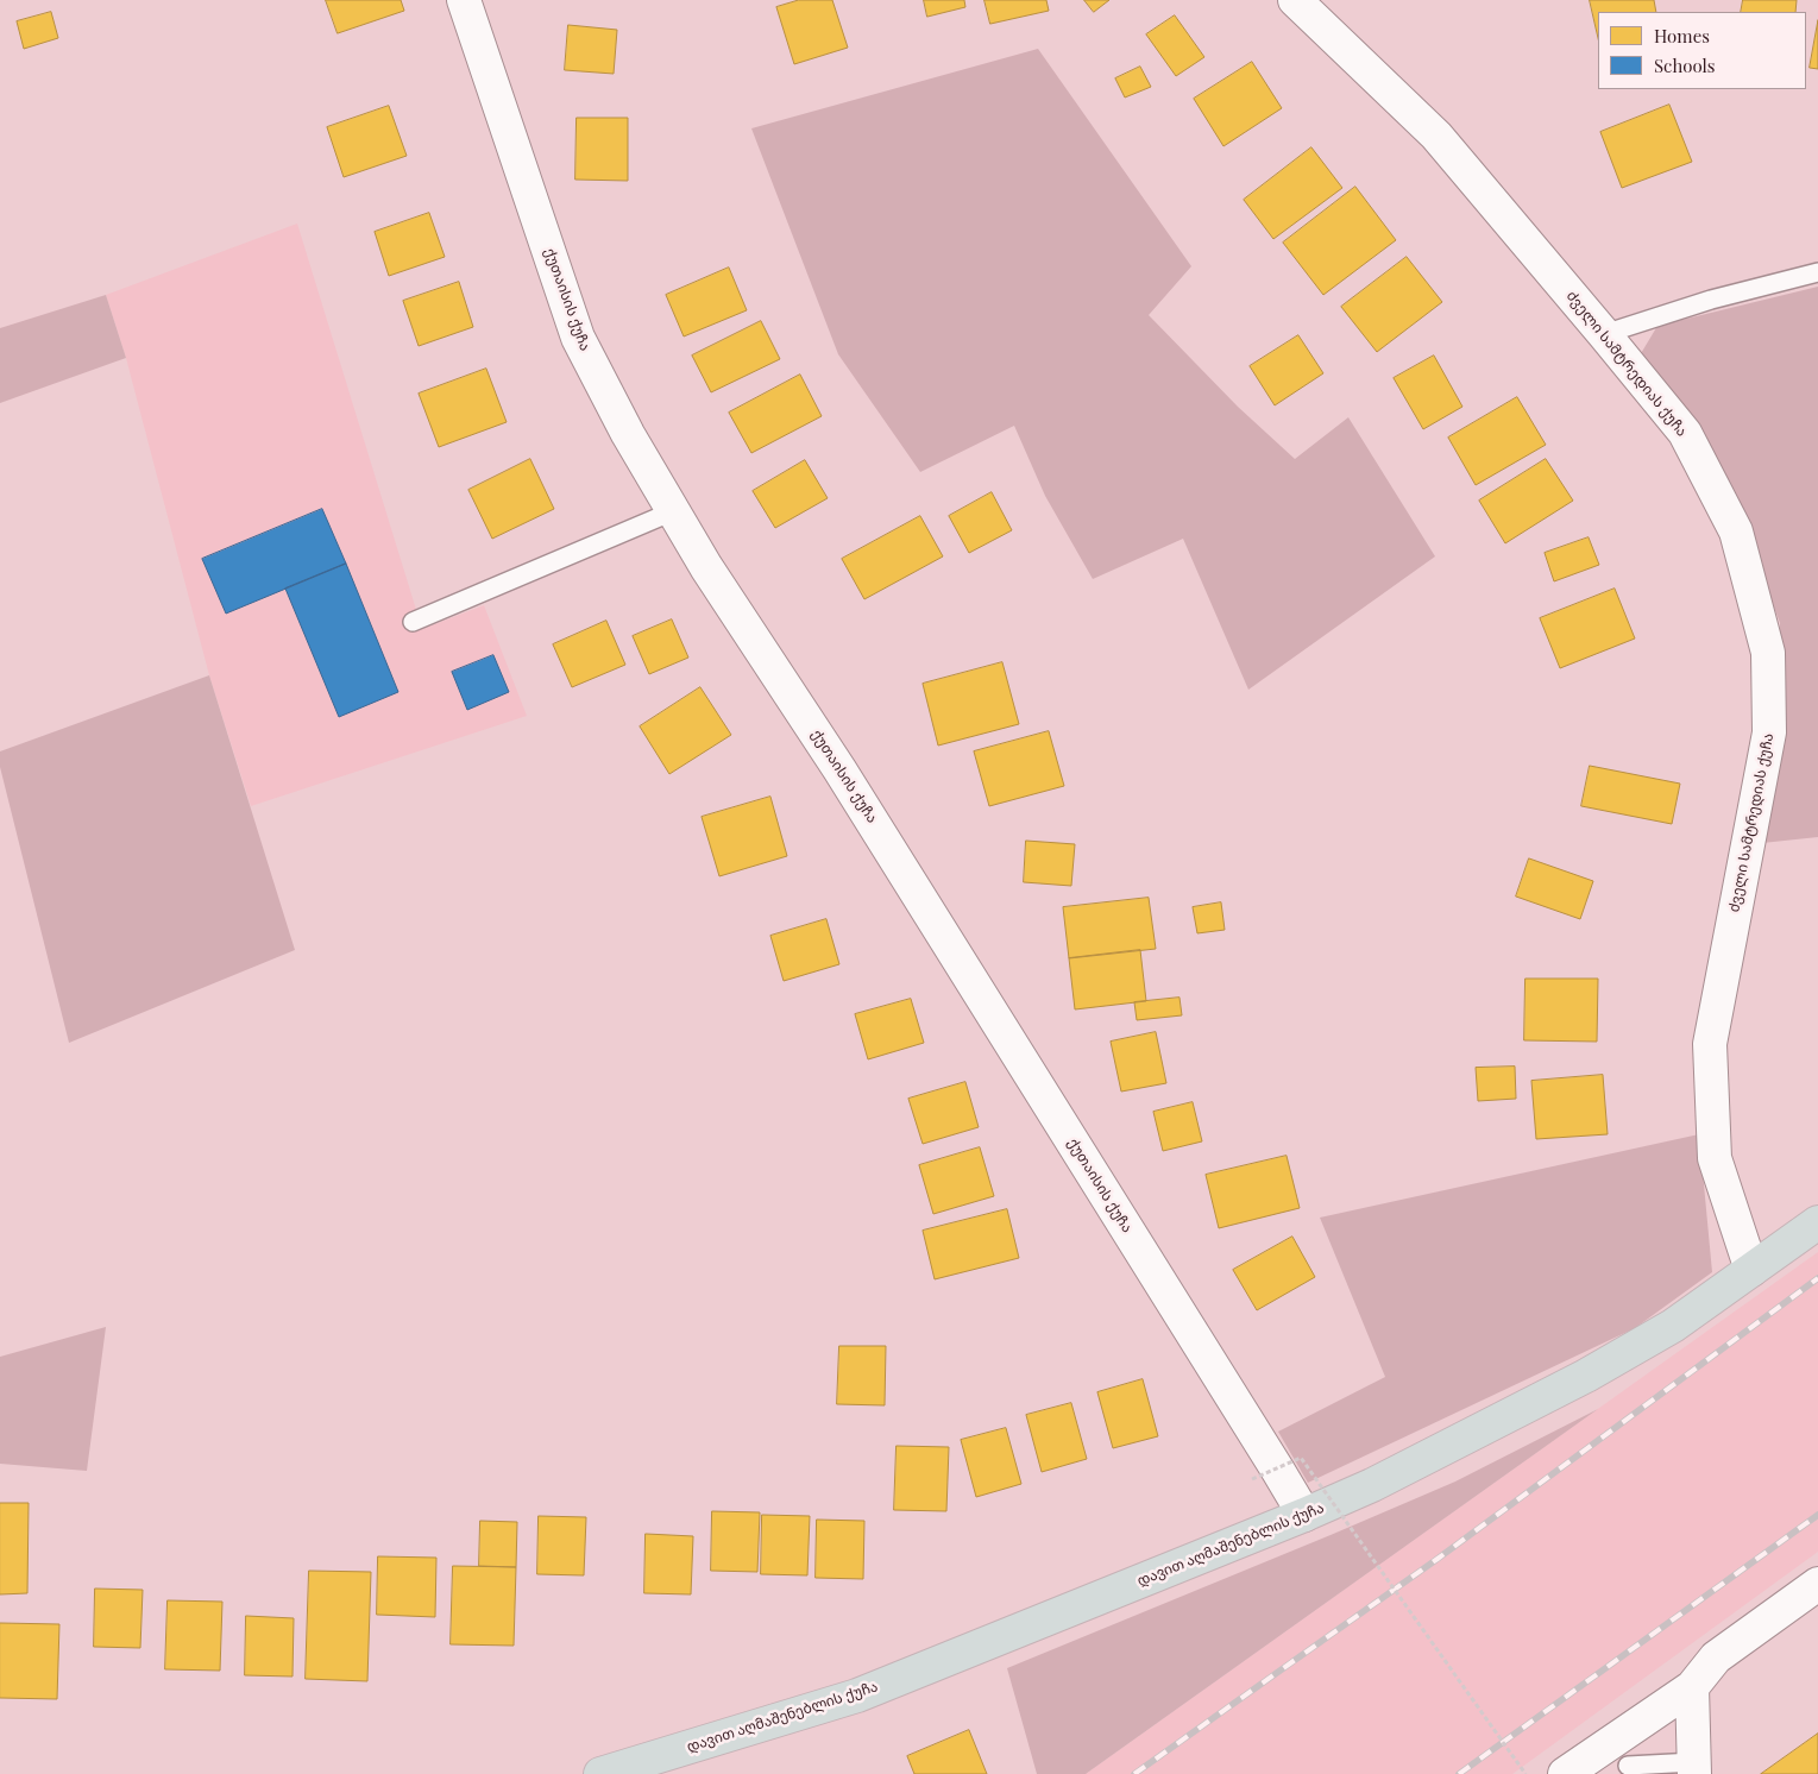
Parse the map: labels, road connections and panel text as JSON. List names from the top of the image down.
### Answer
{
  "streets": {
    "main road": ["დავით აღმაშენებლის ქუჩა"],
    "street": ["ქუთაისის ქუჩა", "ძველი სამტრედიას ქუჩა"]
  },
  "crossings": [
    ["ქუთაისის ქუჩა", "დავით აღმაშენებლის ქუჩა"],
    ["ძველი სამტრედიას ქუჩა", "დავით აღმაშენებლის ქუჩა"]
  ],
  "legend": ["Homes", "Schools"]
}
